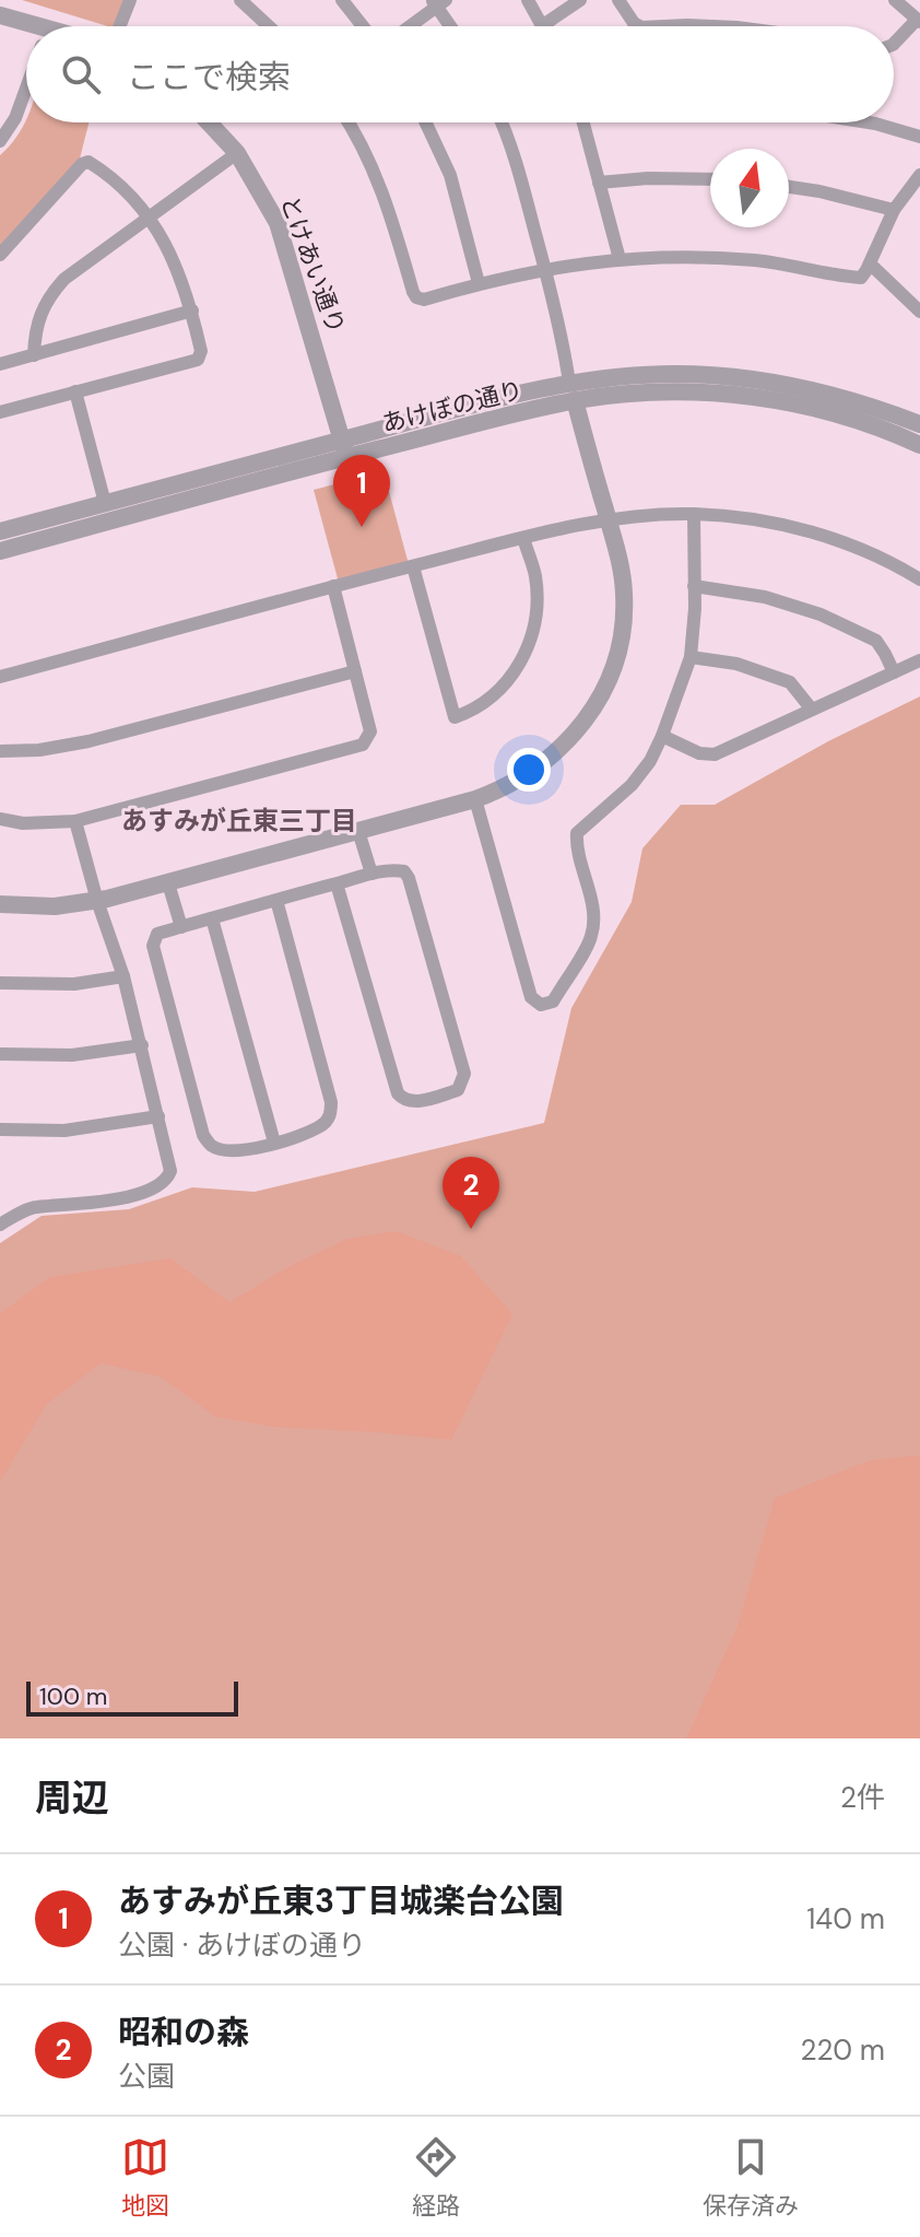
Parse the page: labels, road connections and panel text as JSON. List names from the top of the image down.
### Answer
{
  "streets": {
    "street": ["とけあい通り", "あけぼの通り"]
  },
  "crossings": [
    ["とけあい通り", "あけぼの通り"]
  ],
  "districts": ["あすみが丘東三丁目"],
  "scale_bar": "100 m",
  "north": "top",
  "page": {
    "search": "ここで検索",
    "pins": ["1", "2"],
    "scale": "100 m",
    "heading": ["周辺", "2件"],
    "list": [
      {
        "mark": "1",
        "name": "あすみが丘東3丁目城楽台公園",
        "note": "公園 · あけぼの通り",
        "value": "140 m"
      },
      {
        "mark": "2",
        "name": "昭和の森",
        "note": "公園",
        "value": "220 m"
      }
    ],
    "nav": ["地図", "経路", "保存済み"]
  }
}
